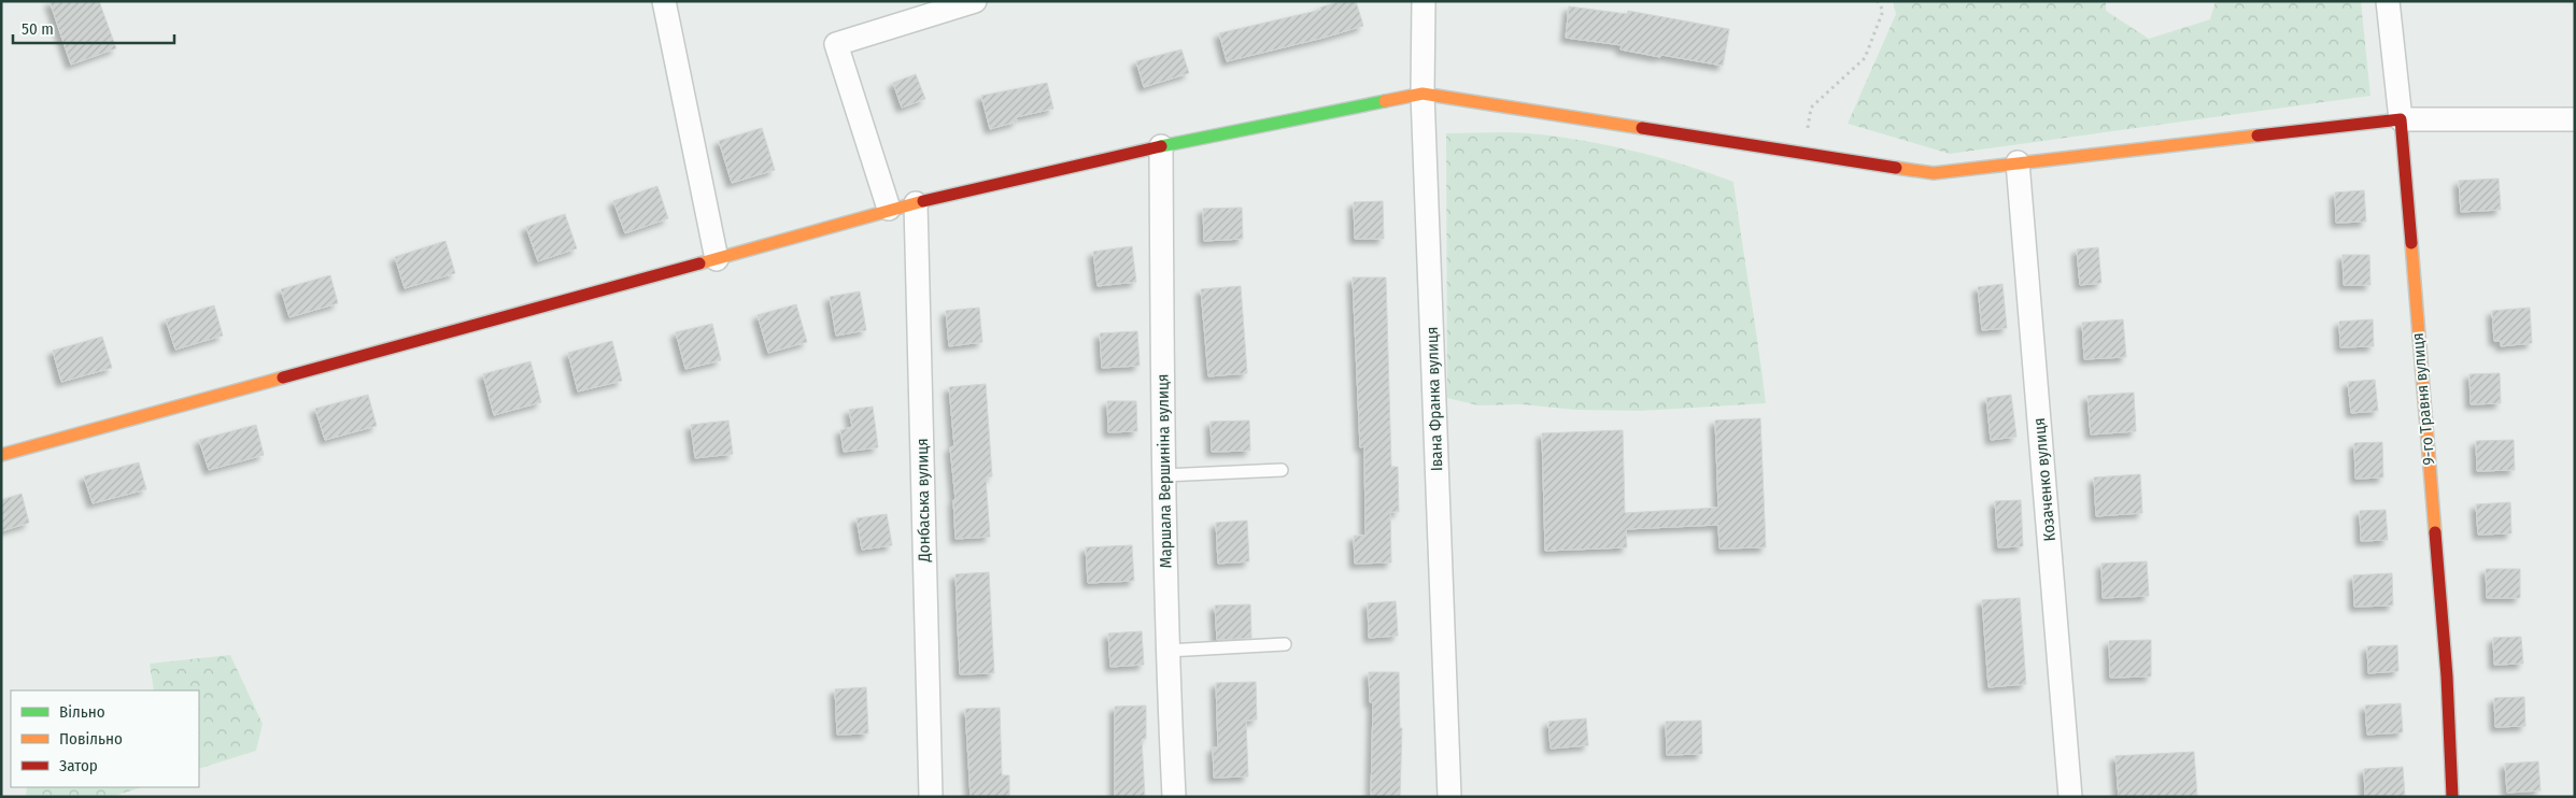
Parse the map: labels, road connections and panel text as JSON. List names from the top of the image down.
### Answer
{
  "streets": {
    "main road": ["9-го Травня вулиця"],
    "street": [
      "Івана Франка вулиця",
      "Маршала Вершиніна вулиця",
      "Козаченко вулиця",
      "Донбаська вулиця"
    ]
  },
  "legend": ["Вільно", "Повільно", "Затор"],
  "scale_bar": "50 m"
}
